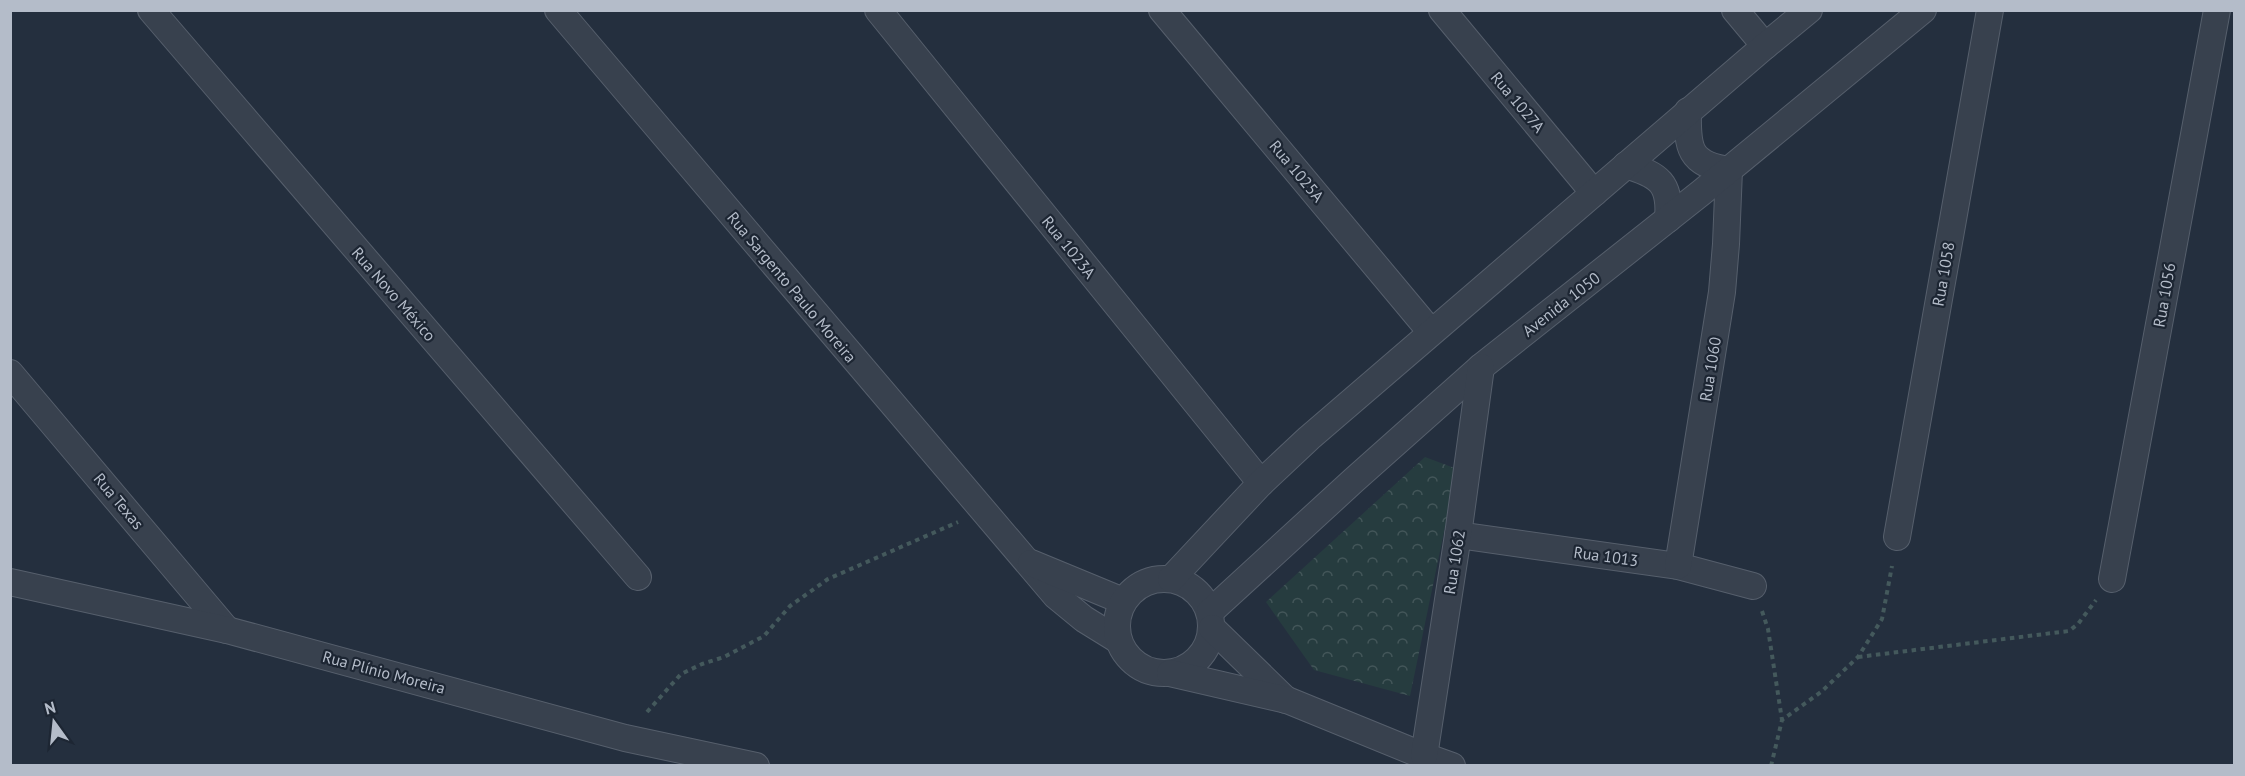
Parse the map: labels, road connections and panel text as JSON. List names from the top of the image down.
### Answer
{
  "streets": {
    "street": [
      "Rua 1027A",
      "Rua 1025A",
      "Rua 1023A",
      "Rua 1058",
      "Rua Sargento Paulo Moreira",
      "Rua Novo México",
      "Rua 1056",
      "Avenida 1050",
      "Rua 1060",
      "Rua Texas",
      "Rua 1013",
      "Rua 1062",
      "Rua Plínio Moreira"
    ]
  },
  "crossings": [
    ["Rua Sargento Paulo Moreira", "Avenida 1050"],
    ["Avenida 1050", "Rua 1060"],
    ["Avenida 1050", "Rua 1062"],
    ["Rua 1060", "Rua 1013"],
    ["Rua Texas", "Rua Plínio Moreira"],
    ["Rua 1013", "Rua 1062"]
  ],
  "north": "top"
}
